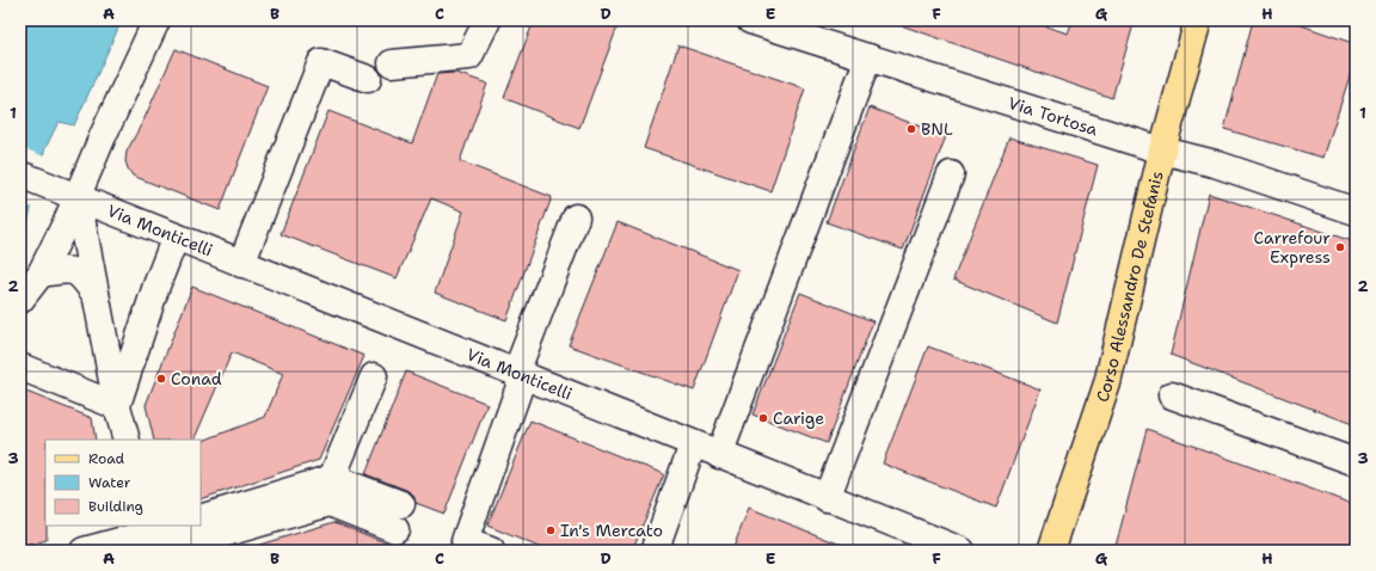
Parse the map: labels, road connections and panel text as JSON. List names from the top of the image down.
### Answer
{
  "streets": {
    "main road": ["Corso Alessandro De Stefanis"],
    "street": ["Via Tortosa", "Via Monticelli"]
  },
  "crossings": [
    ["Via Tortosa", "Corso Alessandro De Stefanis"]
  ],
  "places": [
    "BNL",
    "Carrefour Express",
    "Conad",
    "Carige",
    "In's Mercato"
  ],
  "legend": ["Road", "Water", "Building"],
  "grid": {
    "columns": [
      "A",
      "B",
      "C",
      "D",
      "E",
      "F",
      "G",
      "H"
    ],
    "rows": ["1", "2", "3"]
  }
}
